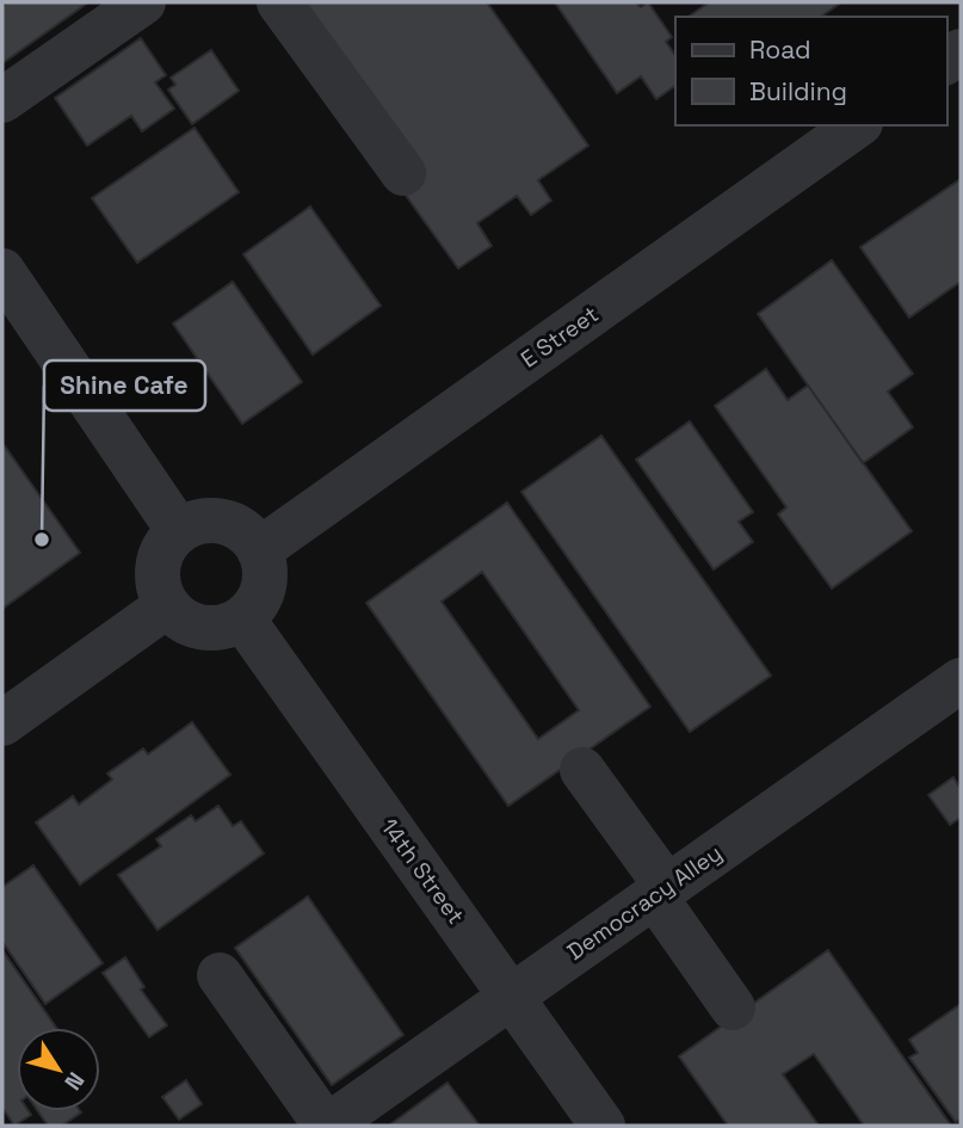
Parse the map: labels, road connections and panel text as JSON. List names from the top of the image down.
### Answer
{
  "streets": {
    "street": ["E Street", "14th Street", "Democracy Alley"]
  },
  "crossings": [
    ["E Street", "14th Street"],
    ["14th Street", "Democracy Alley"]
  ],
  "places": ["Shine Cafe"],
  "legend": ["Road", "Building"],
  "north": "bottom right"
}
